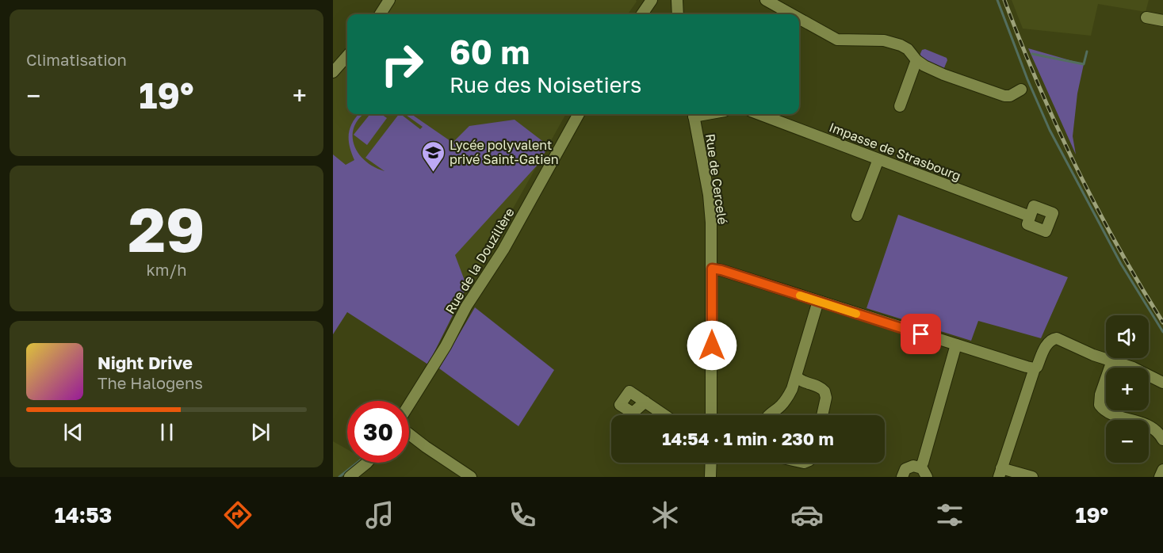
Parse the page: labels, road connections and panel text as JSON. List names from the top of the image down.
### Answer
{
  "streets": {
    "street": ["Impasse de Strasbourg", "Rue de Cercelé", "Rue de la Douzillère"]
  },
  "places": {
    "school or university": ["Lycée polyvalent privé Saint-Gatien"]
  },
  "page": {
    "tile": [
      "Climatisation",
      ["29", "km/h"]
    ],
    "turn": ["60 m", "Rue des Noisetiers"],
    "heat": ["−", "19°", "+"],
    "map_buttons": ["+", "−"],
    "song": ["Night Drive", "The Halogens"],
    "limit": "30",
    "trip": "14:54 · 1 min · 230 m",
    "tabs": ["14:53", "19°"]
  }
}
